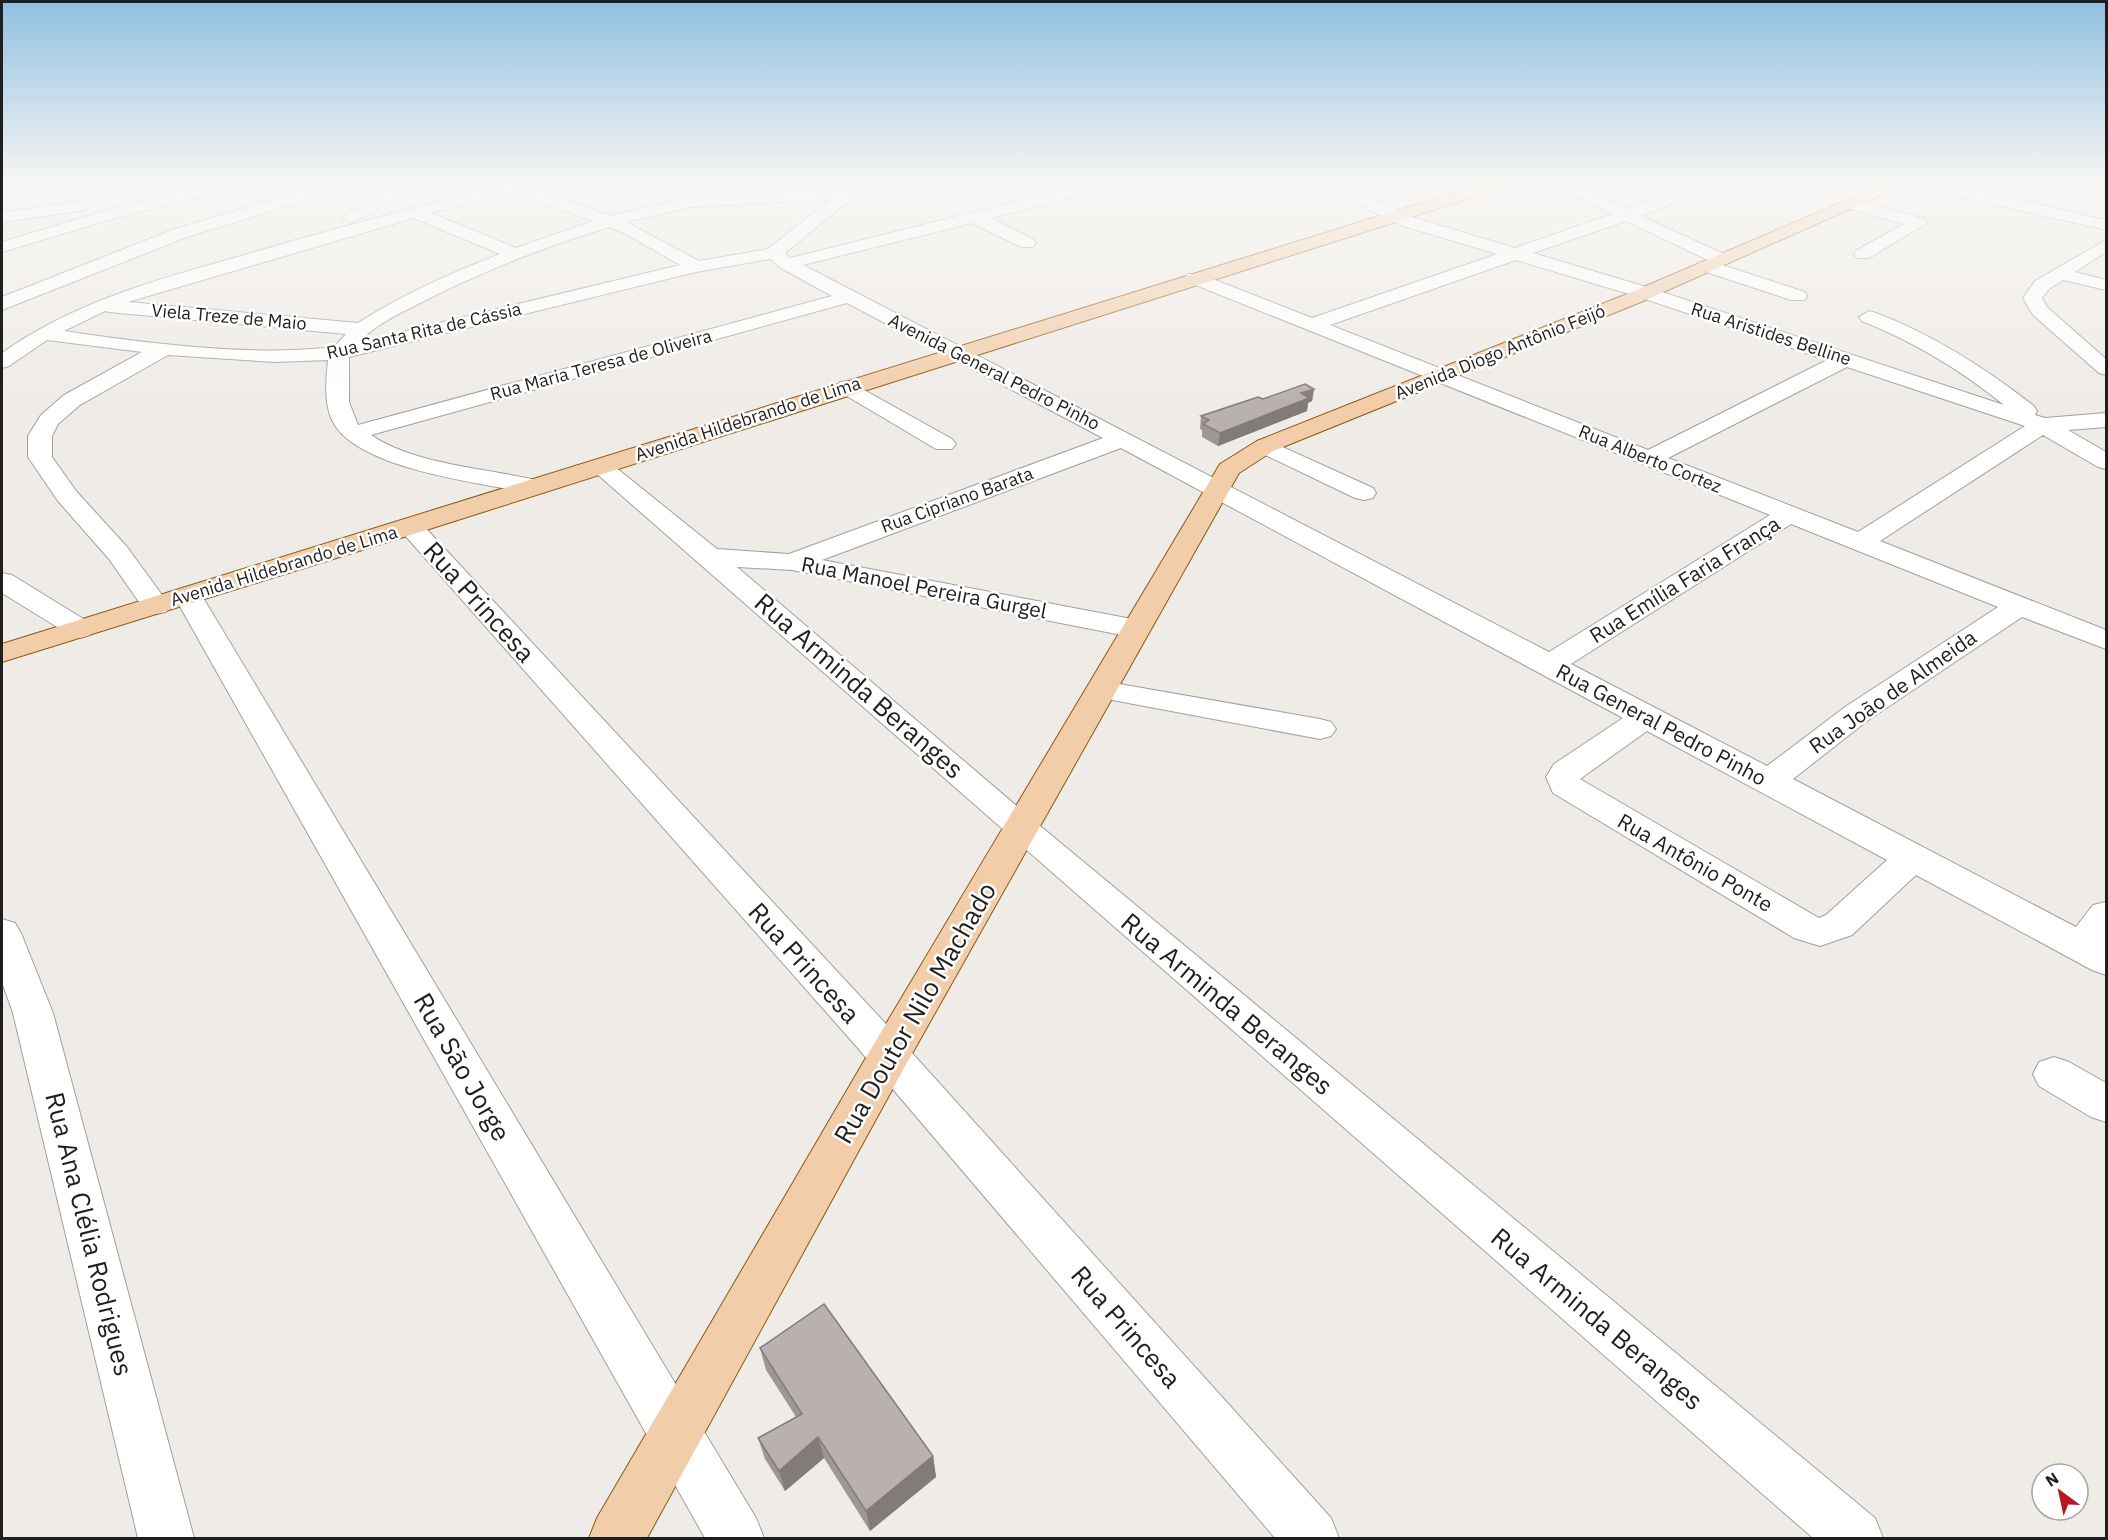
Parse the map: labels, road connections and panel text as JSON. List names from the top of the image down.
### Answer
{
  "streets": {
    "main road": ["Avenida Diogo Antônio Feijó", "Avenida Hildebrando de Lima", "Rua Doutor Nilo Machado"],
    "street": [
      "Viela Treze de Maio",
      "Rua Santa Rita de Cássia",
      "Rua Aristides Belline",
      "Rua Maria Teresa de Oliveira",
      "Avenida General Pedro Pinho",
      "Rua Alberto Cortez",
      "Rua Cipriano Barata",
      "Rua Emília Faria França",
      "Rua Manoel Pereira Gurgel",
      "Rua Princesa",
      "Rua Arminda Beranges",
      "Rua João de Almeida",
      "Rua General Pedro Pinho",
      "Rua Antônio Ponte",
      "Rua São Jorge",
      "Rua Ana Clélia Rodrigues"
    ]
  },
  "crossings": [
    ["Viela Treze de Maio", "Rua Santa Rita de Cássia"],
    ["Rua Santa Rita de Cássia", "Avenida General Pedro Pinho"],
    ["Rua Santa Rita de Cássia", "Rua São Jorge"],
    ["Rua Aristides Belline", "Avenida Diogo Antônio Feijó"],
    ["Avenida Diogo Antônio Feijó", "Avenida General Pedro Pinho"],
    ["Avenida Diogo Antônio Feijó", "Rua Alberto Cortez"],
    ["Avenida Diogo Antônio Feijó", "Rua General Pedro Pinho"],
    ["Avenida Diogo Antônio Feijó", "Rua Doutor Nilo Machado"],
    ["Rua Maria Teresa de Oliveira", "Avenida General Pedro Pinho"],
    ["Avenida General Pedro Pinho", "Avenida Hildebrando de Lima"],
    ["Avenida General Pedro Pinho", "Rua Cipriano Barata"],
    ["Avenida General Pedro Pinho", "Rua General Pedro Pinho"],
    ["Avenida General Pedro Pinho", "Rua Doutor Nilo Machado"],
    ["Avenida Hildebrando de Lima", "Rua Alberto Cortez"],
    ["Avenida Hildebrando de Lima", "Rua Princesa"],
    ["Avenida Hildebrando de Lima", "Rua Arminda Beranges"],
    ["Avenida Hildebrando de Lima", "Rua São Jorge"],
    ["Rua Alberto Cortez", "Rua Emília Faria França"],
    ["Rua Alberto Cortez", "Rua João de Almeida"],
    ["Rua Cipriano Barata", "Rua Manoel Pereira Gurgel"],
    ["Rua Emília Faria França", "Rua General Pedro Pinho"],
    ["Rua Manoel Pereira Gurgel", "Rua Arminda Beranges"],
    ["Rua Manoel Pereira Gurgel", "Rua Doutor Nilo Machado"],
    ["Rua Princesa", "Rua Doutor Nilo Machado"],
    ["Rua Arminda Beranges", "Rua Doutor Nilo Machado"],
    ["Rua João de Almeida", "Rua General Pedro Pinho"],
    ["Rua General Pedro Pinho", "Rua Antônio Ponte"],
    ["Rua General Pedro Pinho", "Rua Doutor Nilo Machado"],
    ["Rua Doutor Nilo Machado", "Rua São Jorge"]
  ],
  "north": "top left"
}
